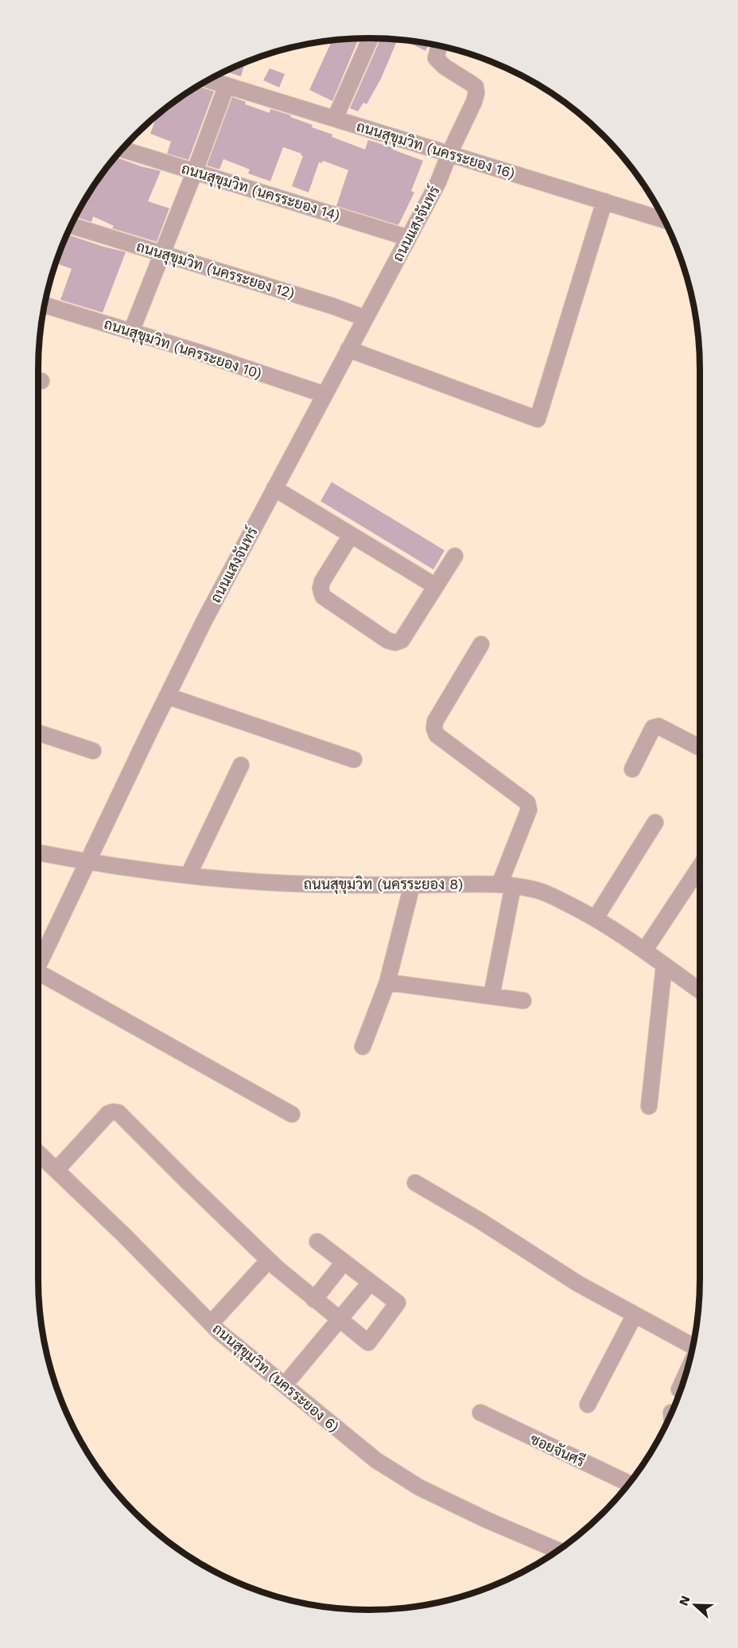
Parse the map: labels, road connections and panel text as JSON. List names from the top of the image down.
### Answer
{
  "streets": {
    "street": [
      "ถนนสุขุมวิท (นครระยอง 16)",
      "ถนนสุขุมวิท (นครระยอง 14)",
      "ถนนแสงจันทร์",
      "ถนนสุขุมวิท (นครระยอง 12)",
      "ถนนสุขุมวิท (นครระยอง 10)",
      "ถนนสุขุมวิท (นครระยอง 8)",
      "ถนนสุขุมวิท (นครระยอง 6)",
      "ซอยจันศรี"
    ]
  },
  "crossings": [
    ["ถนนสุขุมวิท (นครระยอง 16)", "ถนนแสงจันทร์"],
    ["ถนนสุขุมวิท (นครระยอง 14)", "ถนนแสงจันทร์"],
    ["ถนนแสงจันทร์", "ถนนสุขุมวิท (นครระยอง 12)"],
    ["ถนนแสงจันทร์", "ถนนสุขุมวิท (นครระยอง 10)"],
    ["ถนนแสงจันทร์", "ถนนสุขุมวิท (นครระยอง 8)"]
  ],
  "north": "left"
}
